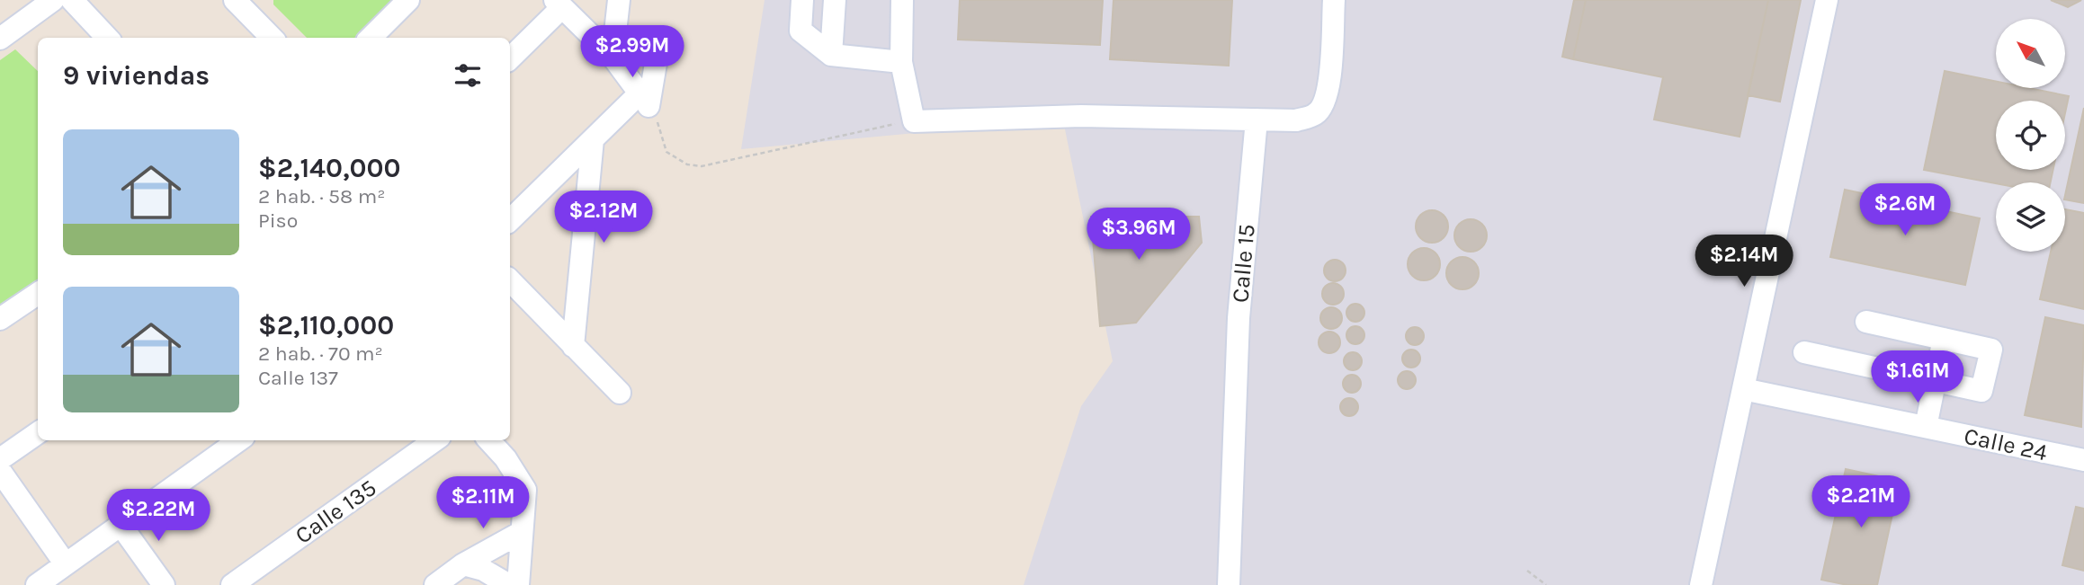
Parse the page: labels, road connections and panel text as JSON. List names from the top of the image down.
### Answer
{
  "streets": {
    "street": ["Calle 15", "Calle 24", "Calle 135"]
  },
  "north": "top left",
  "page": {
    "price": [
      "$2.99M",
      "$2.6M",
      "$2.12M",
      "$3.96M",
      "$2.14M",
      "$1.61M",
      "$2.21M",
      "$2.11M",
      "$2.22M"
    ],
    "heading": "9 viviendas",
    "list": [
      {
        "name": "$2,140,000",
        "note": "2 hab. · 58 m² · Piso"
      },
      {
        "name": "$2,110,000",
        "note": "2 hab. · 70 m² · Calle 137"
      }
    ]
  }
}
